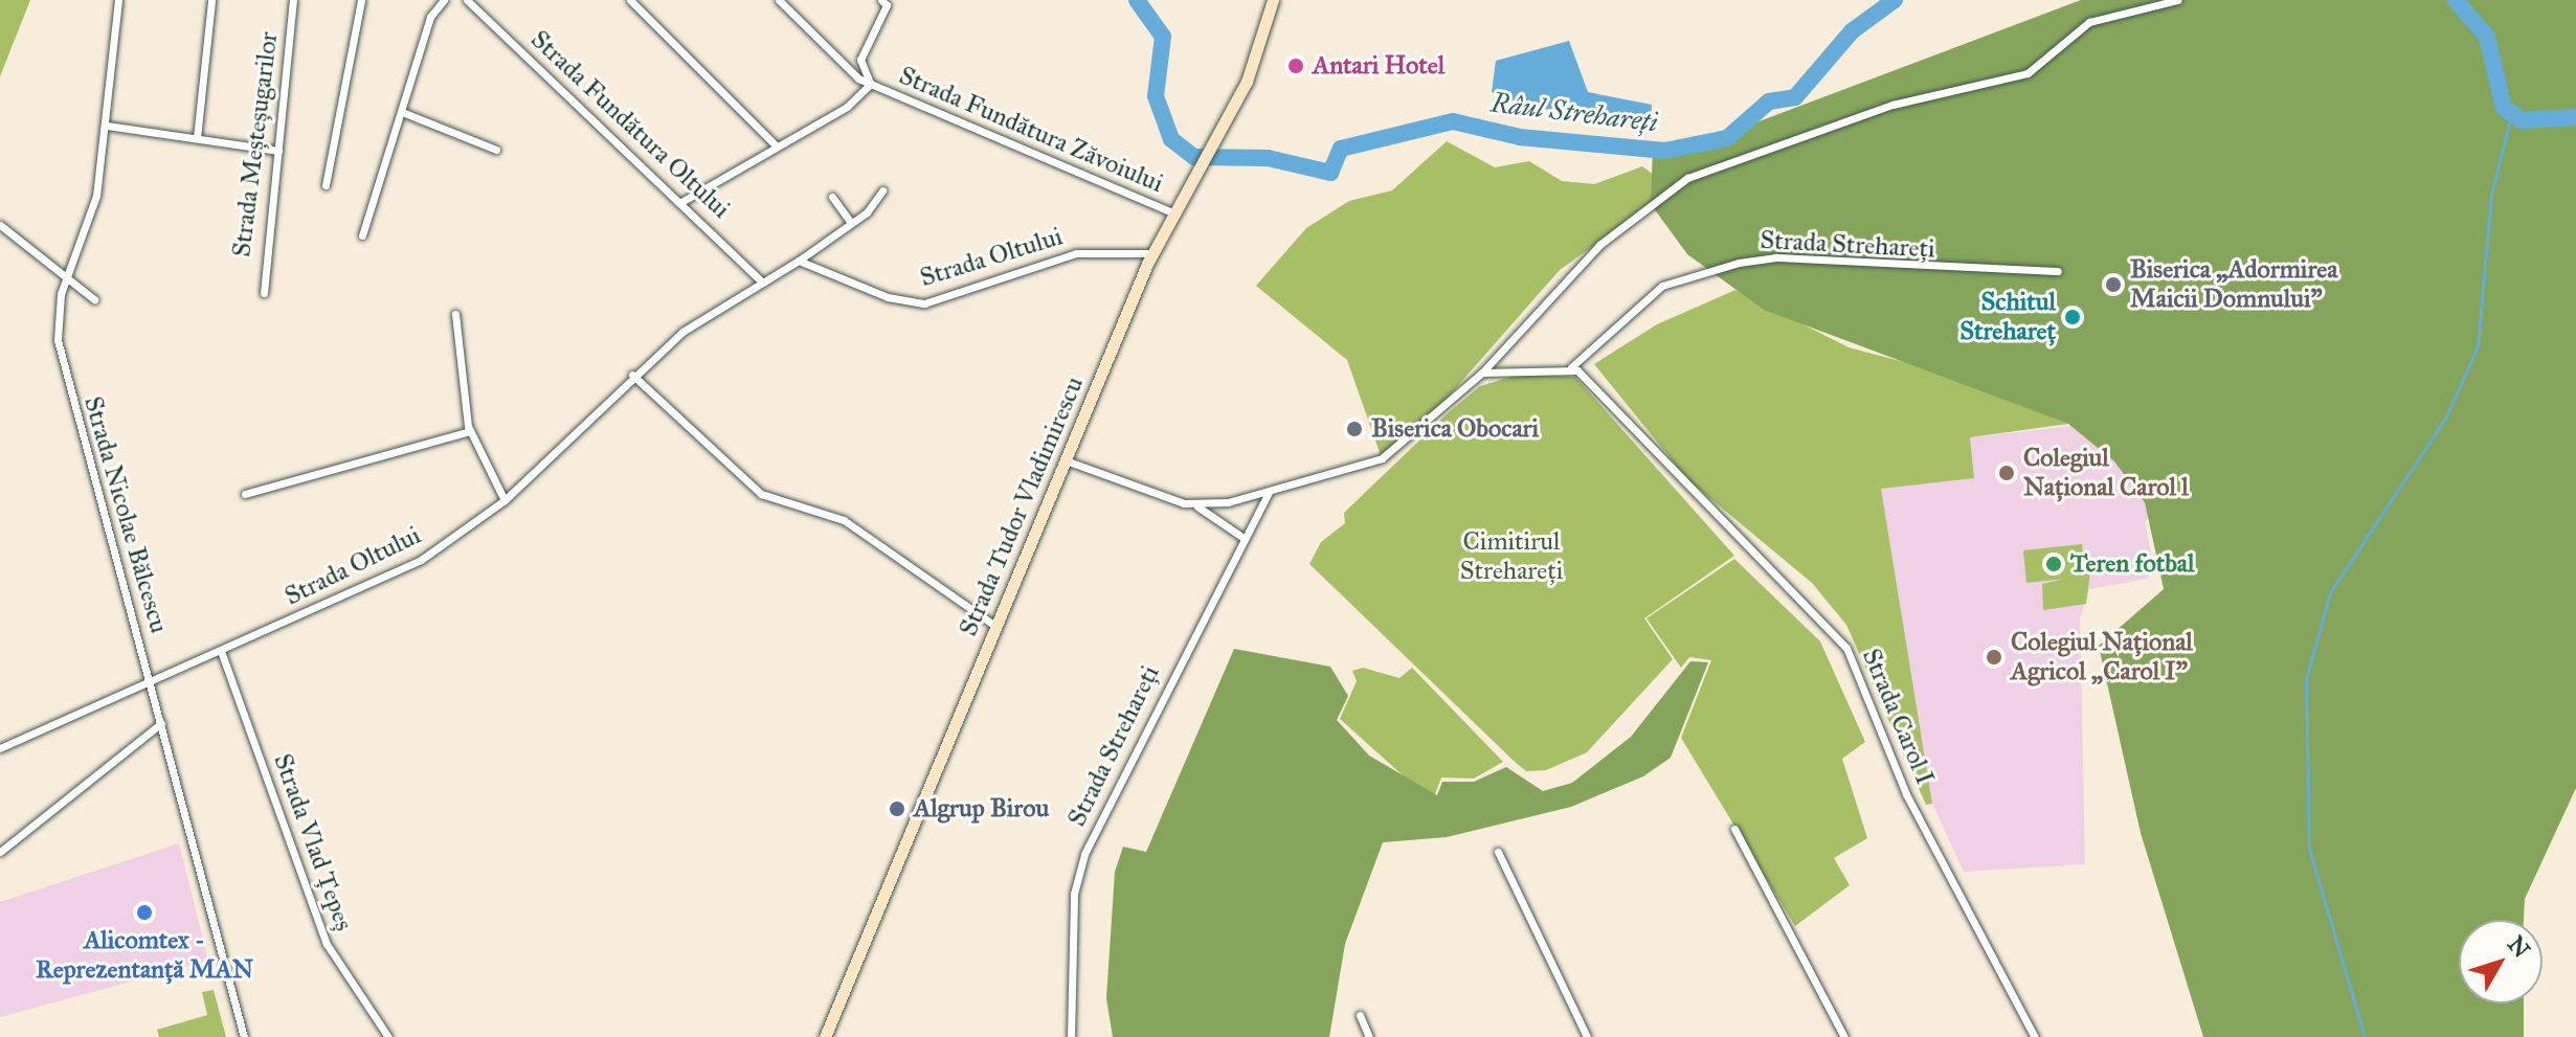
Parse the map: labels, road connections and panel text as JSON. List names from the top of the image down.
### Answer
{
  "streets": {
    "main road": ["Strada Tudor Vladimirescu"],
    "street": [
      "Strada Fundătura Oltului",
      "Strada Fundătura Zăvoiului",
      "Strada Meșteșugarilor",
      "Strada Strehareți",
      "Strada Oltului",
      "Strada Nicolae Bălcescu",
      "Strada Carol I",
      "Strada Vlad Țepeș"
    ]
  },
  "crossings": [
    ["Strada Fundătura Oltului", "Strada Oltului"],
    ["Strada Fundătura Zăvoiului", "Strada Tudor Vladimirescu"],
    ["Strada Strehareți", "Strada Carol I"],
    ["Strada Oltului", "Strada Tudor Vladimirescu"],
    ["Strada Oltului", "Strada Nicolae Bălcescu"],
    ["Strada Oltului", "Strada Vlad Țepeș"]
  ],
  "water": ["Râul Strehareți"],
  "parks": ["Cimitirul Strehareți"],
  "places": [
    "Antari Hotel",
    "Biserica „Adormirea Maicii Domnului”",
    "Schitul Strehareț",
    "Biserica Obocari",
    "Colegiul Național Carol l",
    "Teren fotbal",
    "Colegiul Național Agricol „Carol I”",
    "Algrup Birou",
    "Alicomtex - Reprezentanță MAN"
  ],
  "north": "top right"
}
